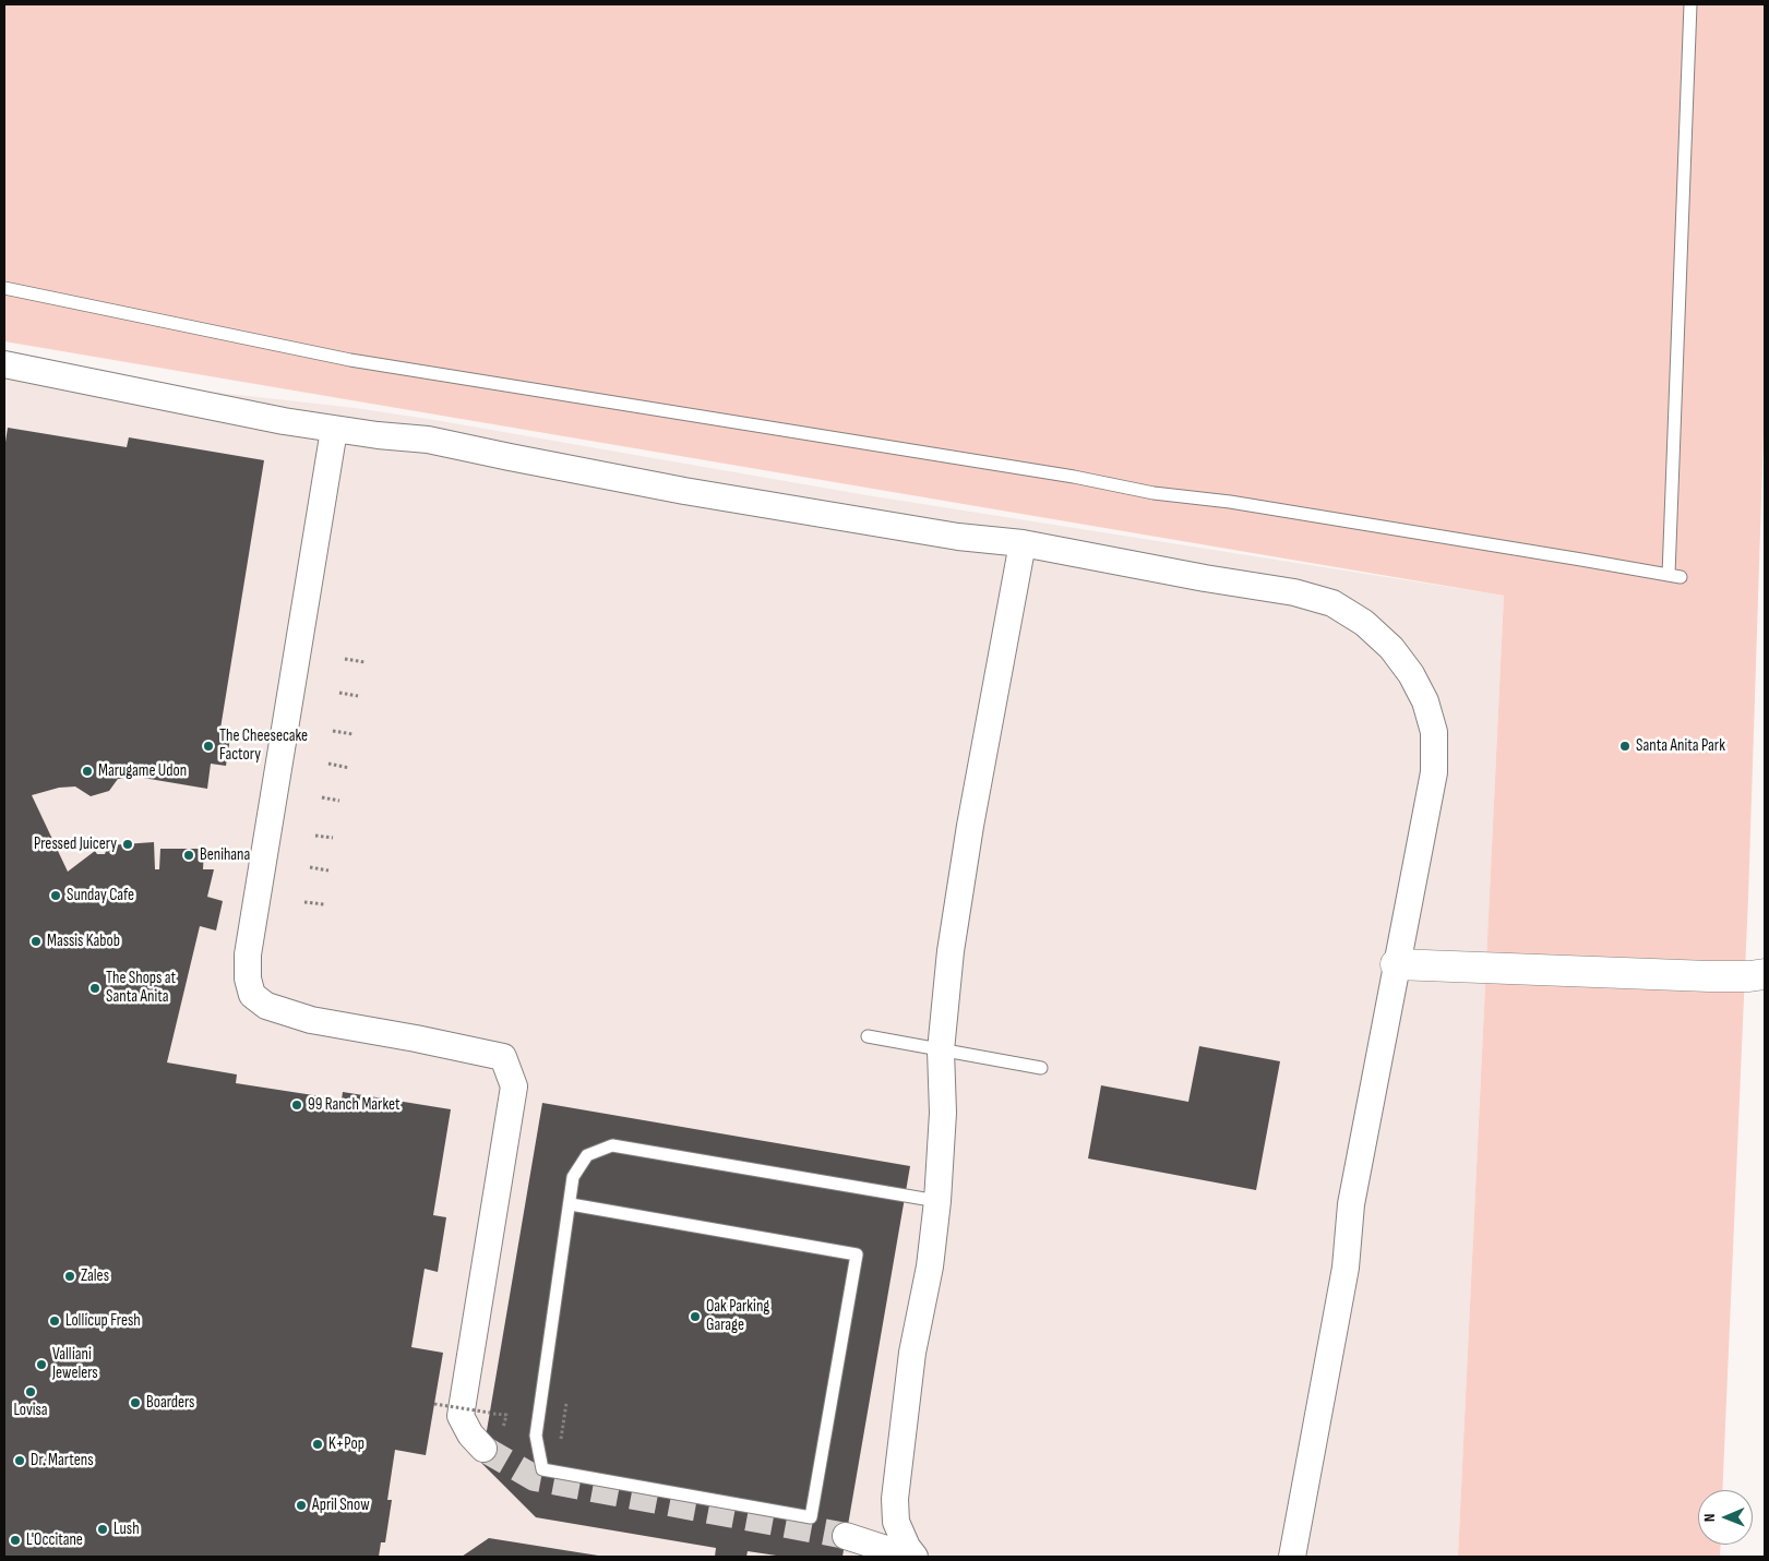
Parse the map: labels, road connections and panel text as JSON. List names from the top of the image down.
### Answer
{
  "places": [
    "The Cheesecake Factory",
    "Santa Anita Park",
    "Marugame Udon",
    "Pressed Juicery",
    "Benihana",
    "Sunday Cafe",
    "Massis Kabob",
    "The Shops at Santa Anita",
    "99 Ranch Market",
    "Zales",
    "Oak Parking Garage",
    "Lollicup Fresh",
    "Valliani Jewelers",
    "Lovisa",
    "Boarders",
    "K+Pop",
    "Dr. Martens",
    "April Snow",
    "Lush",
    "L'Occitane"
  ],
  "north": "left"
}
